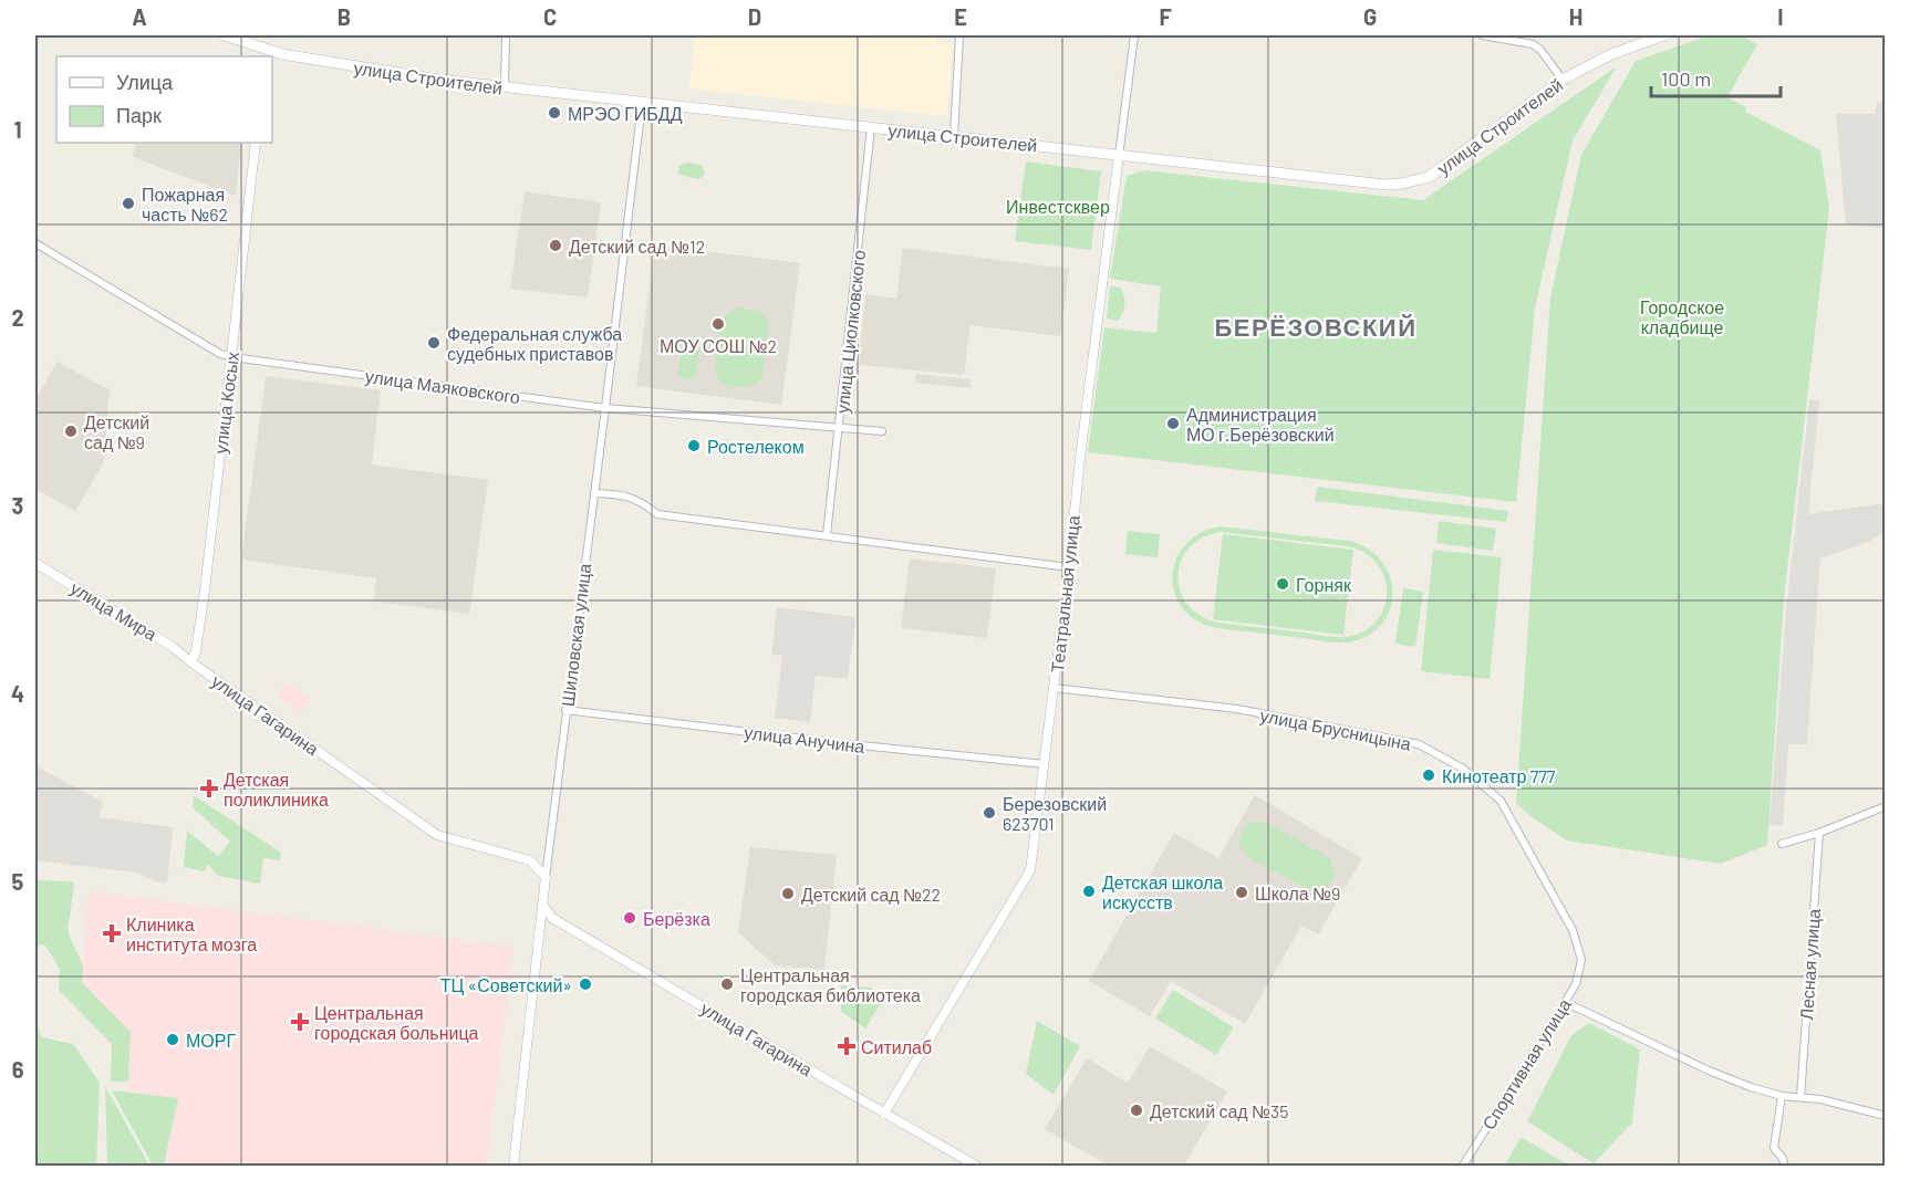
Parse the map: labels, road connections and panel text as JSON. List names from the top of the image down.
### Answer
{
  "streets": {
    "main road": ["улица Строителей"],
    "street": [
      "улица Циолковского",
      "улица Маяковского",
      "улица Косых",
      "Театральная улица",
      "улица Мира",
      "Шиловская улица",
      "улица Гагарина",
      "улица Брусницына",
      "улица Анучина",
      "Лесная улица",
      "Спортивная улица"
    ]
  },
  "crossings": [
    ["улица Строителей", "улица Циолковского"],
    ["улица Строителей", "Театральная улица"],
    ["улица Строителей", "Шиловская улица"],
    ["улица Циолковского", "улица Маяковского"],
    ["улица Маяковского", "улица Косых"],
    ["улица Маяковского", "Шиловская улица"],
    ["улица Косых", "улица Мира"],
    ["улица Косых", "улица Гагарина"],
    ["Театральная улица", "улица Гагарина"],
    ["Театральная улица", "улица Брусницына"],
    ["Театральная улица", "улица Анучина"],
    ["улица Мира", "улица Гагарина"],
    ["Шиловская улица", "улица Гагарина"],
    ["Шиловская улица", "улица Анучина"],
    ["улица Брусницына", "Спортивная улица"]
  ],
  "districts": ["БЕРЁЗОВСКИЙ"],
  "parks": ["Инвестсквер", "Городское кладбище"],
  "places": {
    "other": [
      "МРЭО ГИБДД",
      "Пожарная часть №62",
      "Детский сад №12",
      "МОУ СОШ №2",
      "Федеральная служба судебных приставов",
      "Администрация МО г.Берёзовский",
      "Детский сад №9",
      "Ростелеком",
      "Горняк",
      "Кинотеатр 777",
      "Березовский 623701",
      "Детская школа искусств",
      "Школа №9",
      "Детский сад №22",
      "Берёзка",
      "ТЦ «Советский»",
      "Центральная городская библиотека",
      "МОРГ",
      "Детский сад №35"
    ],
    "health": [
      "Детская поликлиника",
      "Клиника института мозга",
      "Центральная городская больница",
      "Ситилаб"
    ]
  },
  "legend": ["Улица", "Парк"],
  "scale_bar": "100 m",
  "grid": {
    "columns": [
      "A",
      "B",
      "C",
      "D",
      "E",
      "F",
      "G",
      "H",
      "I"
    ],
    "rows": [
      "1",
      "2",
      "3",
      "4",
      "5",
      "6"
    ]
  }
}
